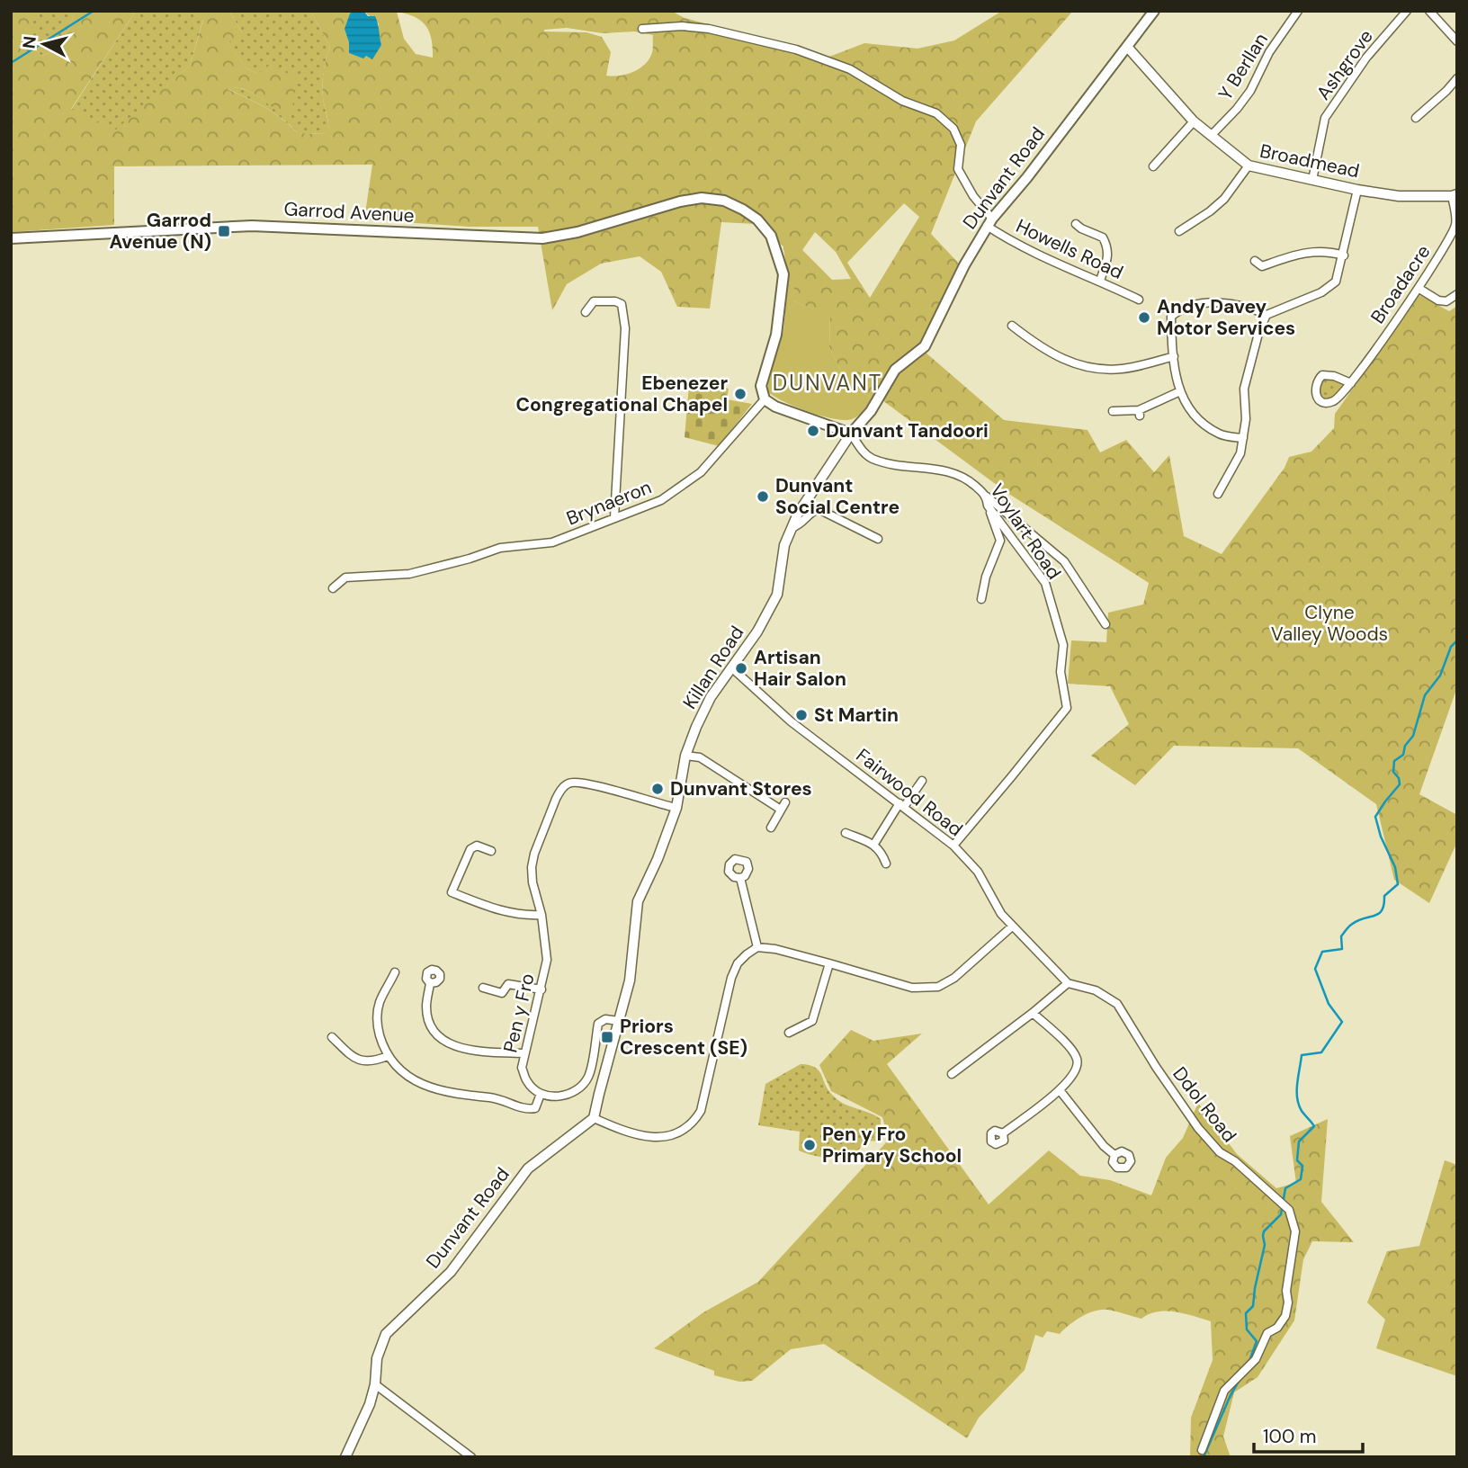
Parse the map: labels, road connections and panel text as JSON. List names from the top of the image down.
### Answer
{
  "streets": {
    "main road": ["Dunvant Road", "Garrod Avenue"],
    "street": [
      "Ashgrove",
      "Y Berllan",
      "Broadmead",
      "Howells Road",
      "Broadacre",
      "Brynaeron",
      "Voylart Road",
      "Killan Road",
      "Fairwood Road",
      "Pen y Fro",
      "Ddol Road"
    ]
  },
  "crossings": [
    ["Ashgrove", "Broadmead"],
    ["Y Berllan", "Broadmead"],
    ["Broadmead", "Dunvant Road"],
    ["Broadmead", "Broadacre"],
    ["Dunvant Road", "Howells Road"],
    ["Dunvant Road", "Voylart Road"],
    ["Dunvant Road", "Killan Road"],
    ["Garrod Avenue", "Brynaeron"],
    ["Voylart Road", "Killan Road"],
    ["Voylart Road", "Fairwood Road"],
    ["Killan Road", "Fairwood Road"],
    ["Killan Road", "Pen y Fro"],
    ["Fairwood Road", "Ddol Road"]
  ],
  "districts": ["DUNVANT"],
  "parks": ["Clyne Valley Woods"],
  "places": {
    "transit": ["Garrod Avenue (N)", "Priors Crescent (SE)"],
    "other": [
      "Andy Davey Motor Services",
      "Ebenezer Congregational Chapel",
      "Dunvant Tandoori",
      "Dunvant Social Centre",
      "Artisan Hair Salon",
      "St Martin",
      "Dunvant Stores",
      "Pen y Fro Primary School"
    ]
  },
  "scale_bar": "100 m",
  "north": "left"
}
